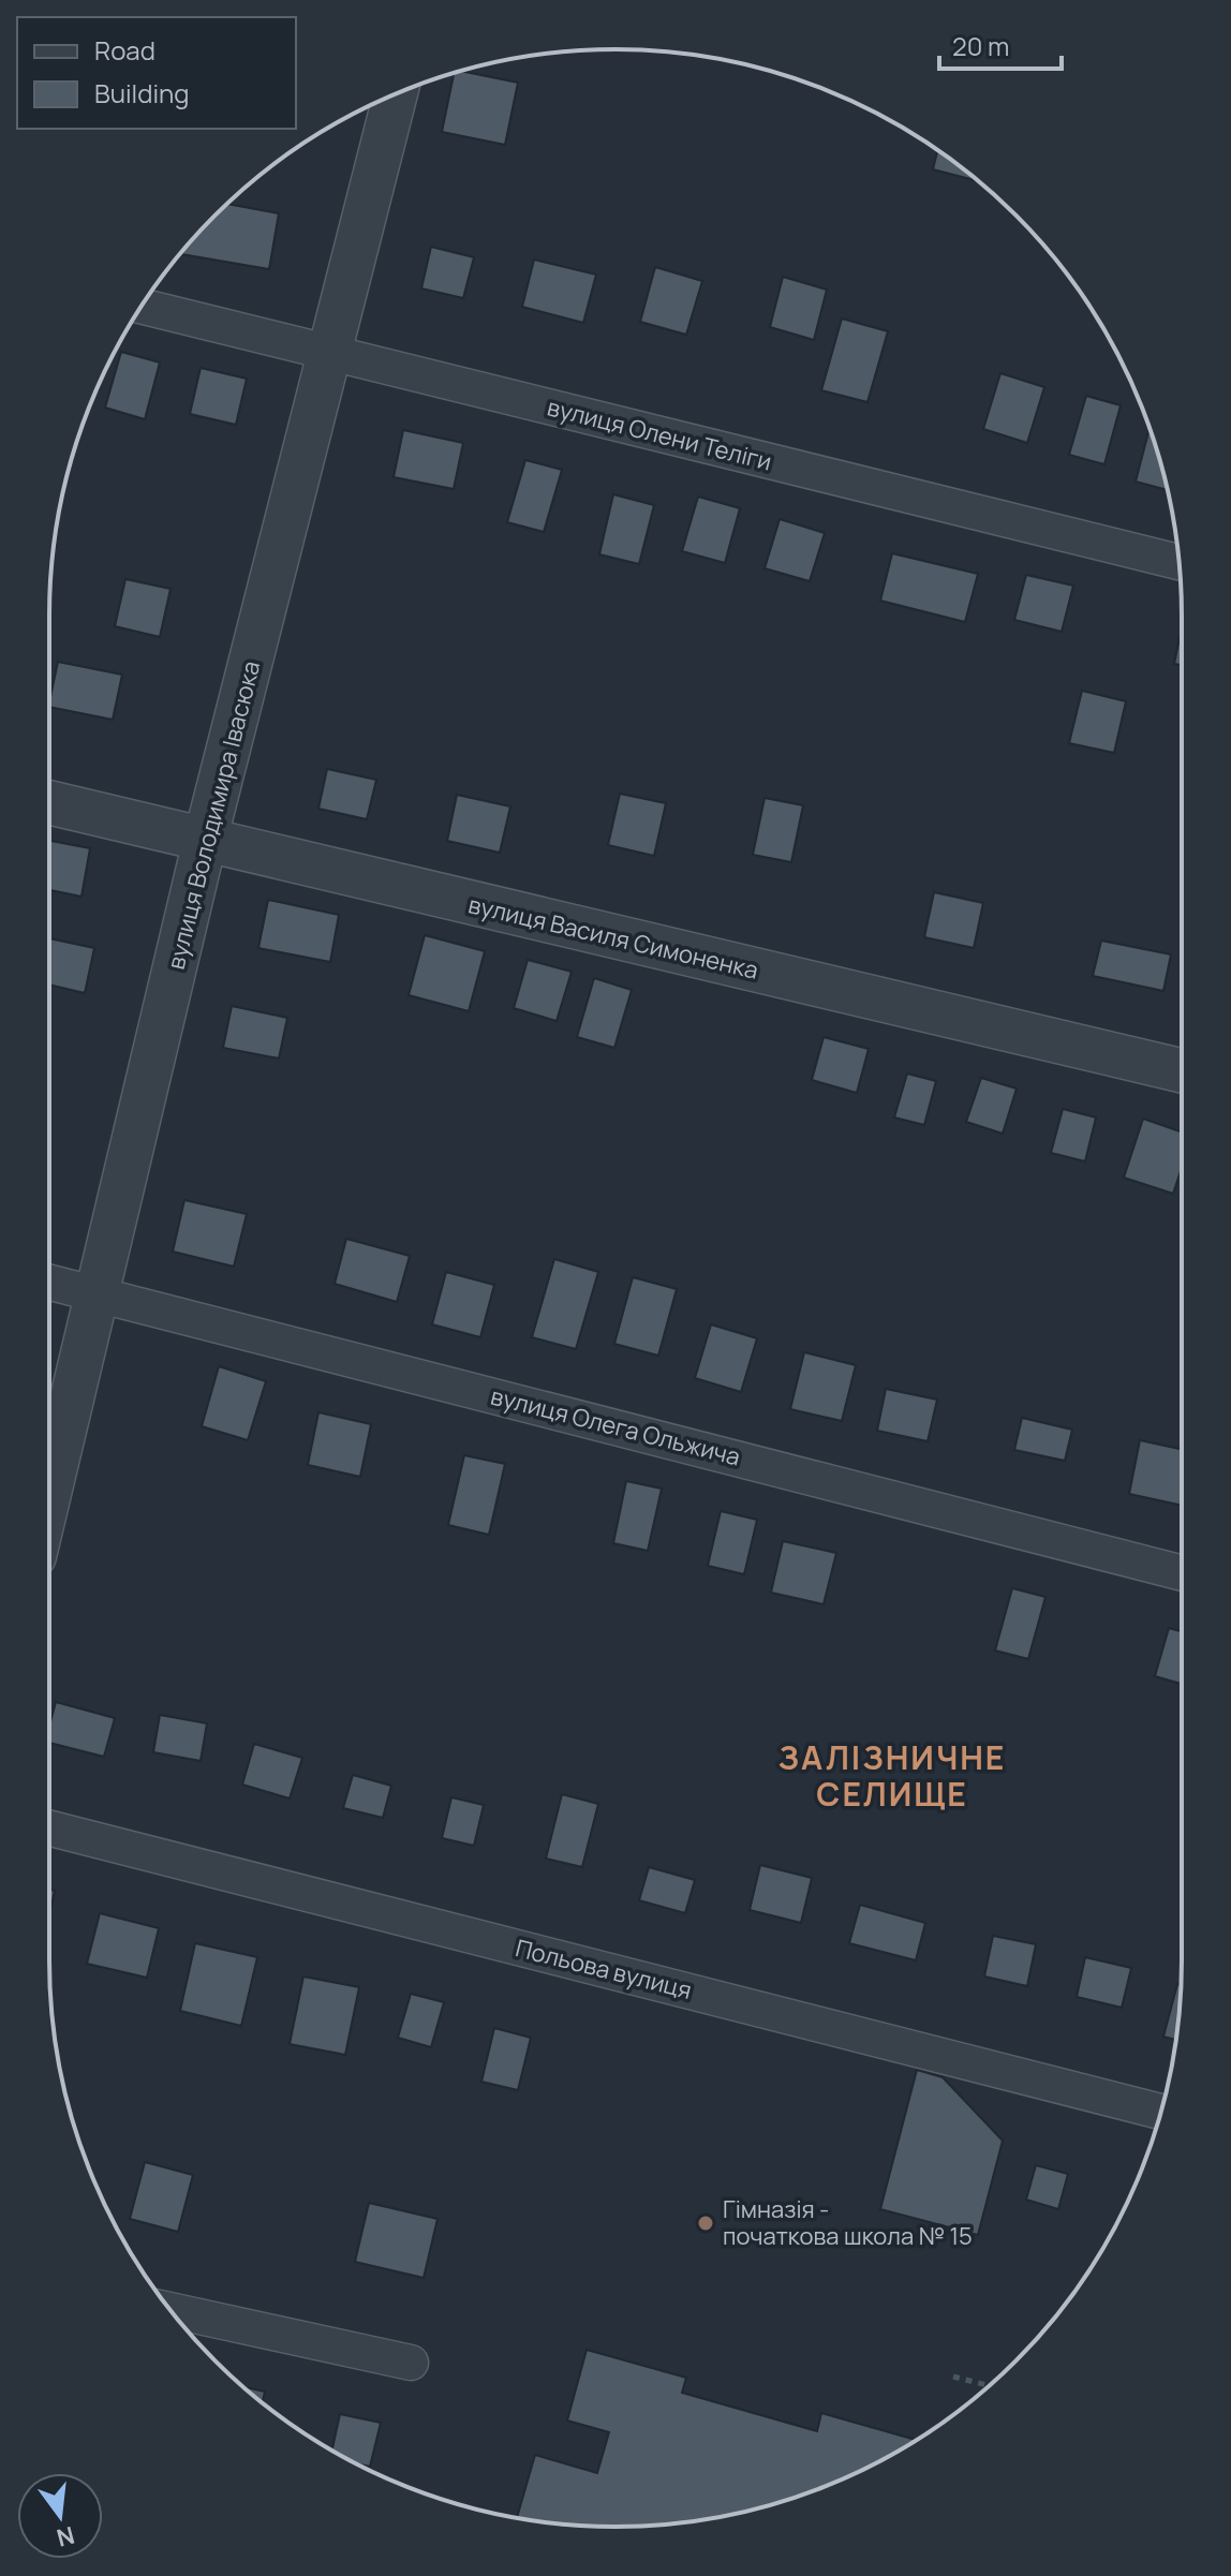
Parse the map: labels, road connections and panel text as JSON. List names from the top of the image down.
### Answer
{
  "streets": {
    "street": [
      "вулиця Олени Теліги",
      "вулиця Володимира Івасюка",
      "вулиця Василя Симоненка",
      "вулиця Олега Ольжича",
      "Польова вулиця"
    ]
  },
  "crossings": [
    ["вулиця Олени Теліги", "вулиця Володимира Івасюка"],
    ["вулиця Володимира Івасюка", "вулиця Василя Симоненка"],
    ["вулиця Володимира Івасюка", "вулиця Олега Ольжича"]
  ],
  "districts": ["ЗАЛІЗНИЧНЕ СЕЛИЩЕ"],
  "places": ["Гімназія - початкова школа № 15"],
  "legend": ["Road", "Building"],
  "scale_bar": "20 m",
  "north": "bottom"
}
